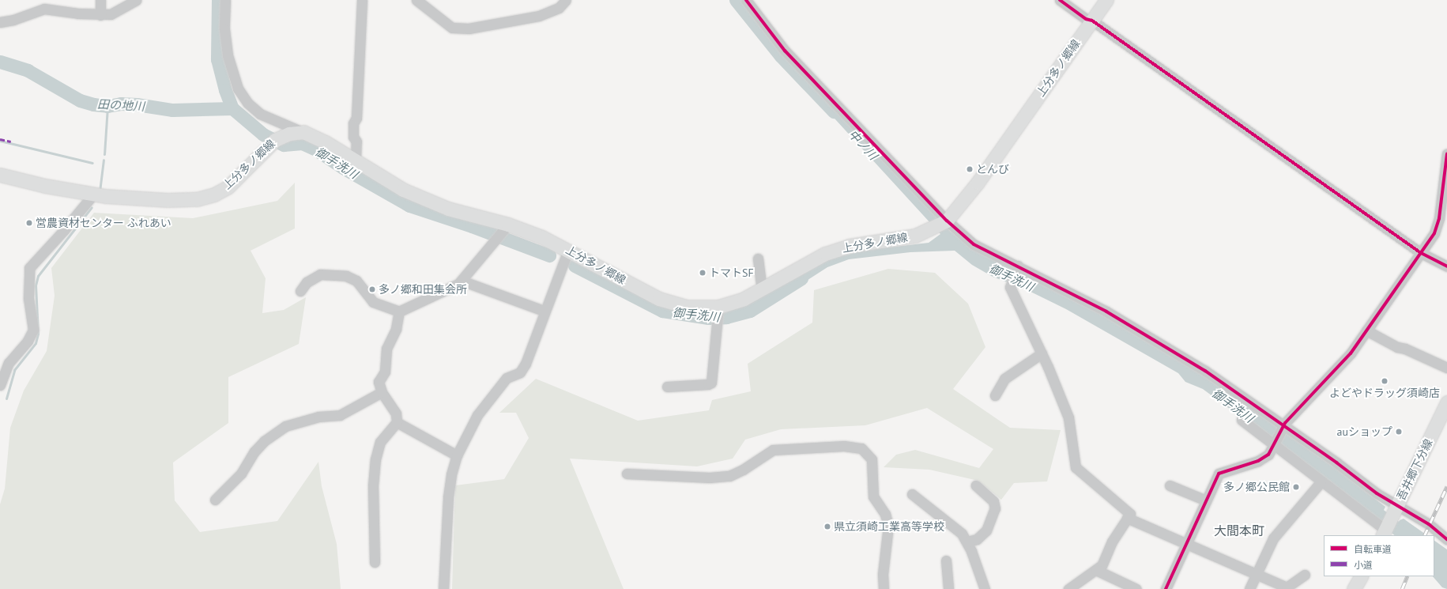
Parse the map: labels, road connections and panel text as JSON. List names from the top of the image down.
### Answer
{
  "streets": {
    "main road": ["上分多ノ郷線", "吾井郷下分線"]
  },
  "districts": ["大間本町"],
  "water": ["田の地川", "中ノ川", "御手洗川"],
  "places": [
    "とんび",
    "営農資材センター ふれあい",
    "トマトSF",
    "多ノ郷和田集会所",
    "よどやドラッグ須崎店",
    "auショップ",
    "多ノ郷公民館",
    "県立須崎工業高等学校"
  ],
  "legend": ["自転車道", "小道"]
}
